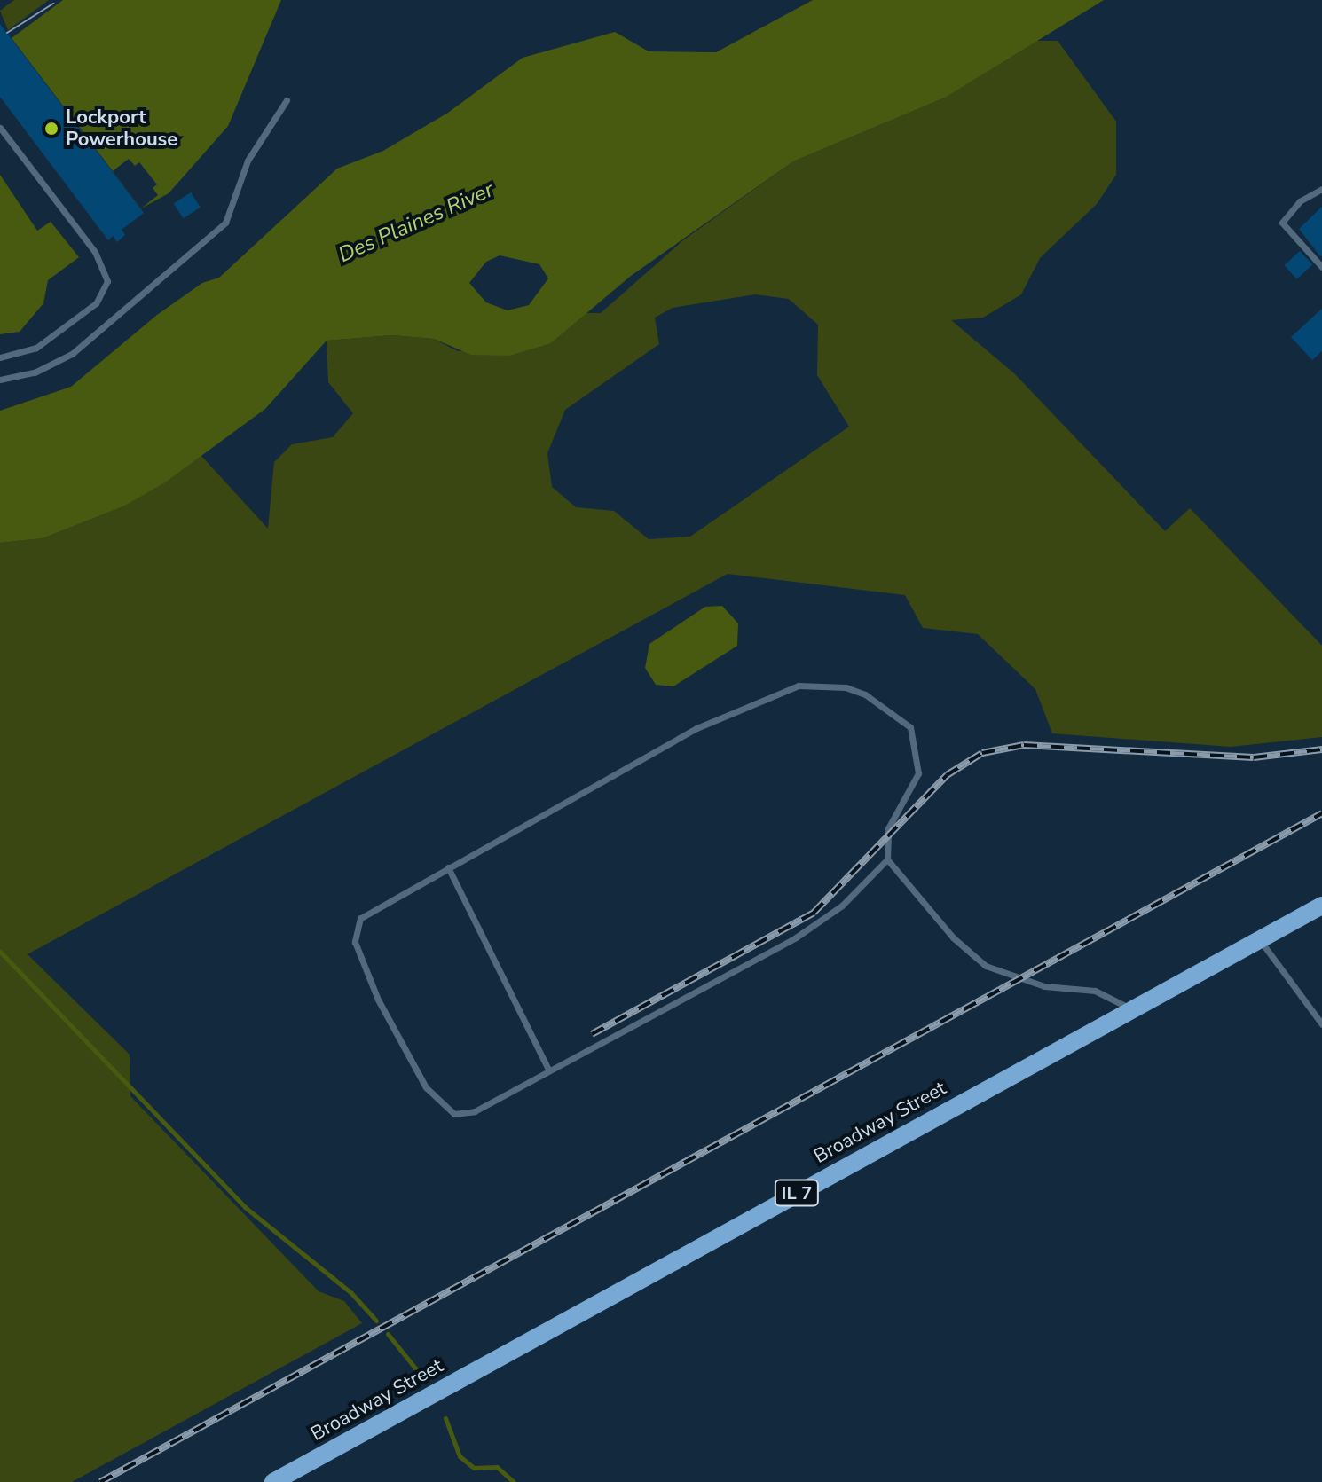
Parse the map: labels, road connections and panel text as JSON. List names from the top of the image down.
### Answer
{
  "streets": {
    "main road": ["Broadway Street", "IL 7"]
  },
  "water": ["Des Plaines River"],
  "places": ["Lockport Powerhouse"]
}
